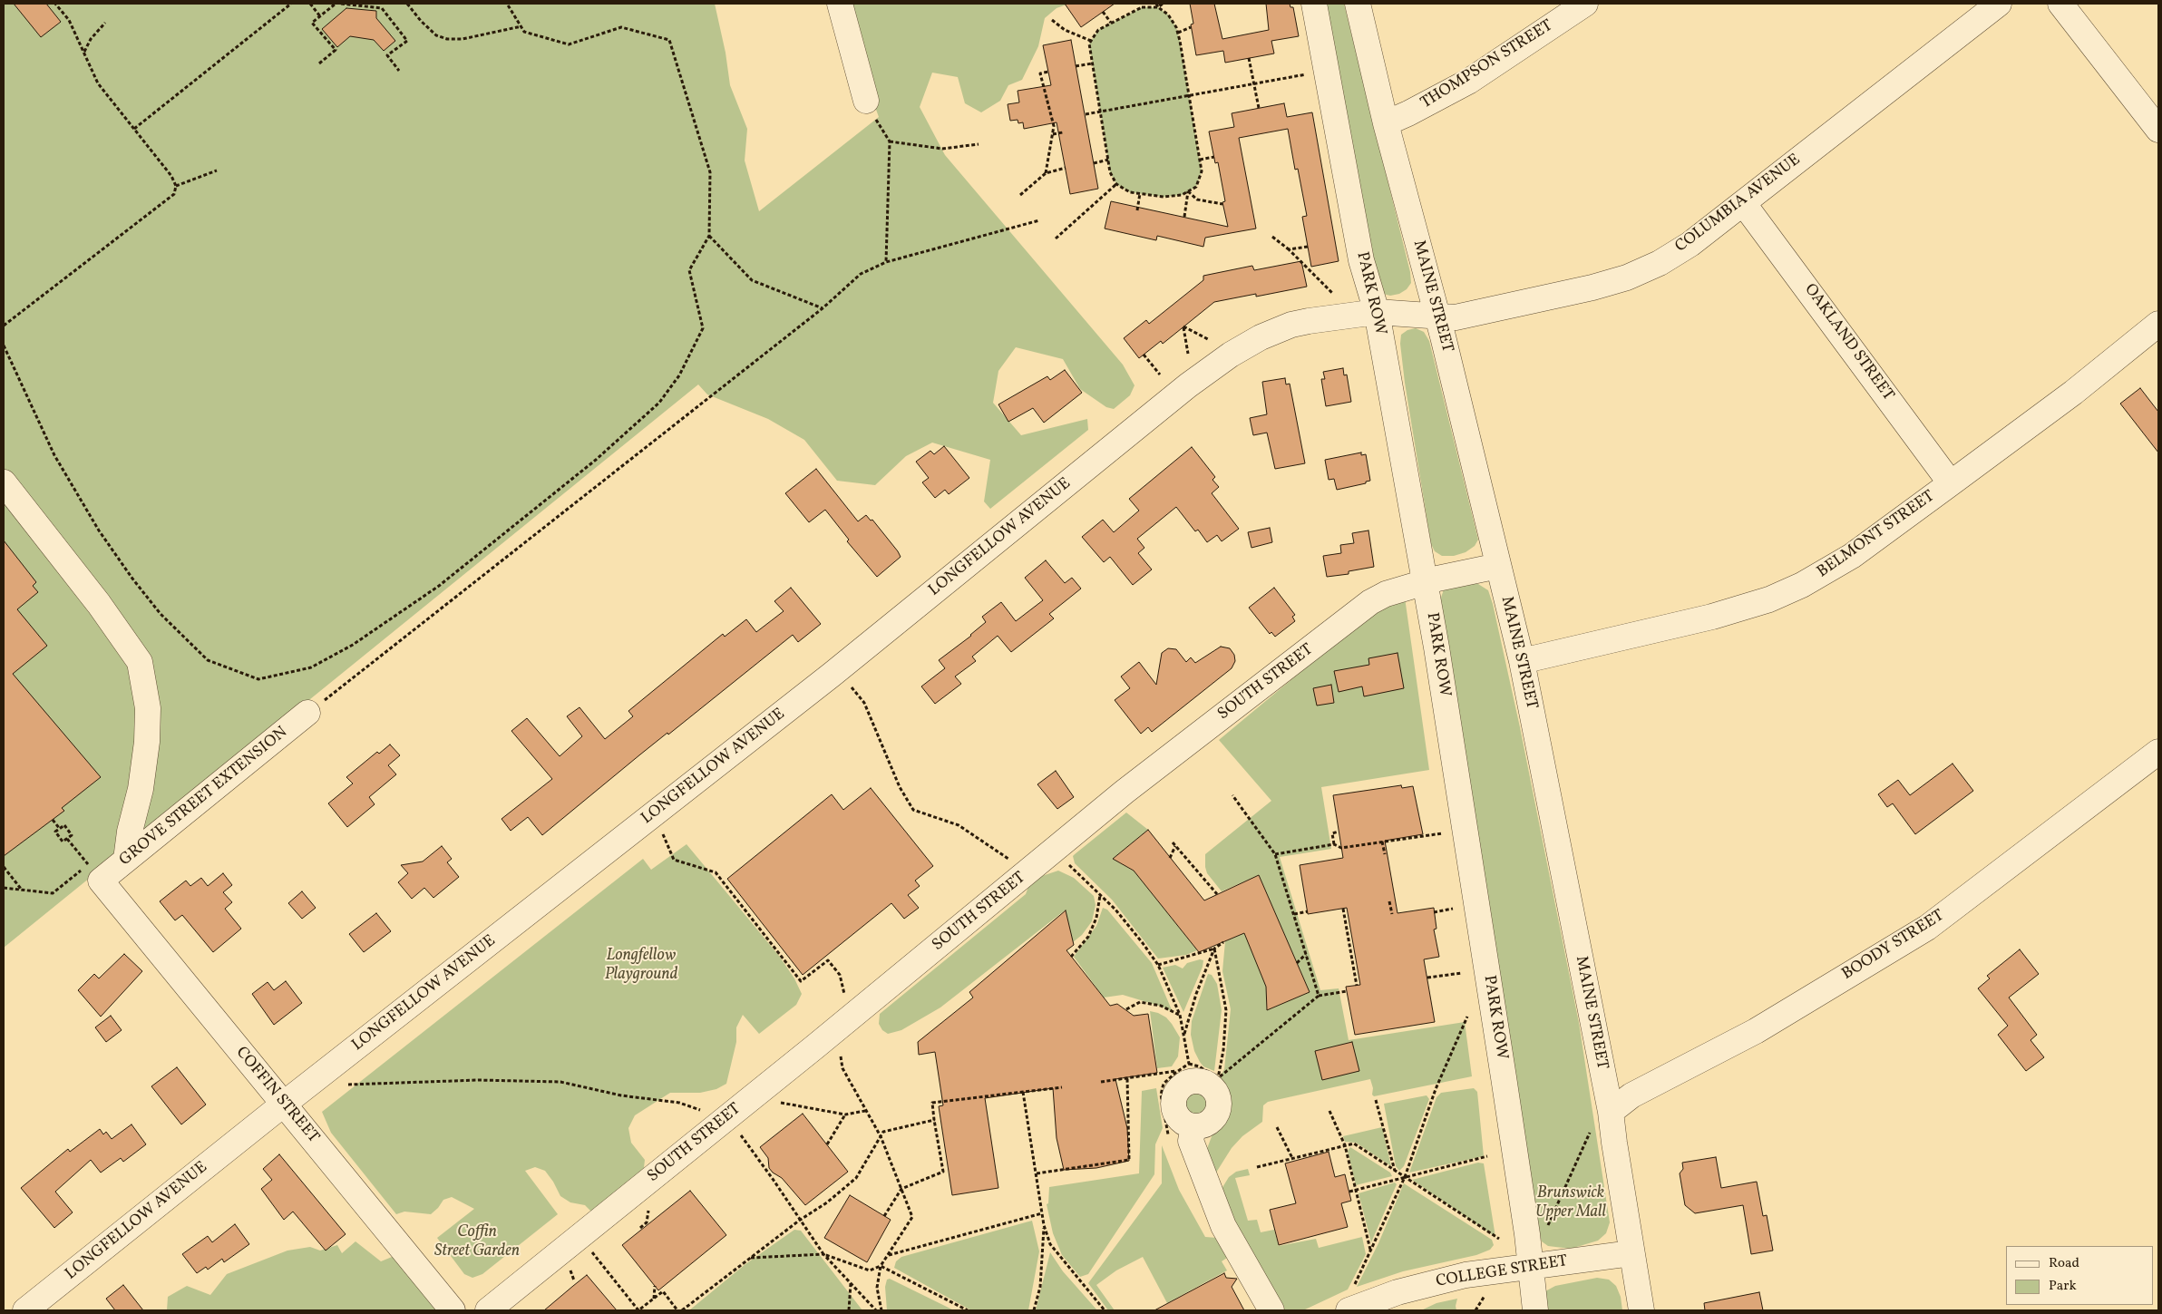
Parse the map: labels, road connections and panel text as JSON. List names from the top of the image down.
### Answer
{
  "streets": {
    "street": [
      "THOMPSON STREET",
      "COLUMBIA AVENUE",
      "PARK ROW",
      "MAINE STREET",
      "OAKLAND STREET",
      "BELMONT STREET",
      "LONGFELLOW AVENUE",
      "SOUTH STREET",
      "GROVE STREET EXTENSION",
      "BOODY STREET",
      "COFFIN STREET",
      "COLLEGE STREET"
    ]
  },
  "crossings": [
    ["THOMPSON STREET", "MAINE STREET"],
    ["COLUMBIA AVENUE", "MAINE STREET"],
    ["COLUMBIA AVENUE", "OAKLAND STREET"],
    ["COLUMBIA AVENUE", "LONGFELLOW AVENUE"],
    ["PARK ROW", "LONGFELLOW AVENUE"],
    ["PARK ROW", "SOUTH STREET"],
    ["PARK ROW", "COLLEGE STREET"],
    ["MAINE STREET", "BELMONT STREET"],
    ["MAINE STREET", "LONGFELLOW AVENUE"],
    ["MAINE STREET", "SOUTH STREET"],
    ["MAINE STREET", "BOODY STREET"],
    ["MAINE STREET", "COLLEGE STREET"],
    ["OAKLAND STREET", "BELMONT STREET"],
    ["LONGFELLOW AVENUE", "COFFIN STREET"],
    ["GROVE STREET EXTENSION", "COFFIN STREET"]
  ],
  "parks": ["Longfellow Playground", "Brunswick Upper Mall", "Coffin Street Garden"],
  "legend": ["Road", "Park"]
}
